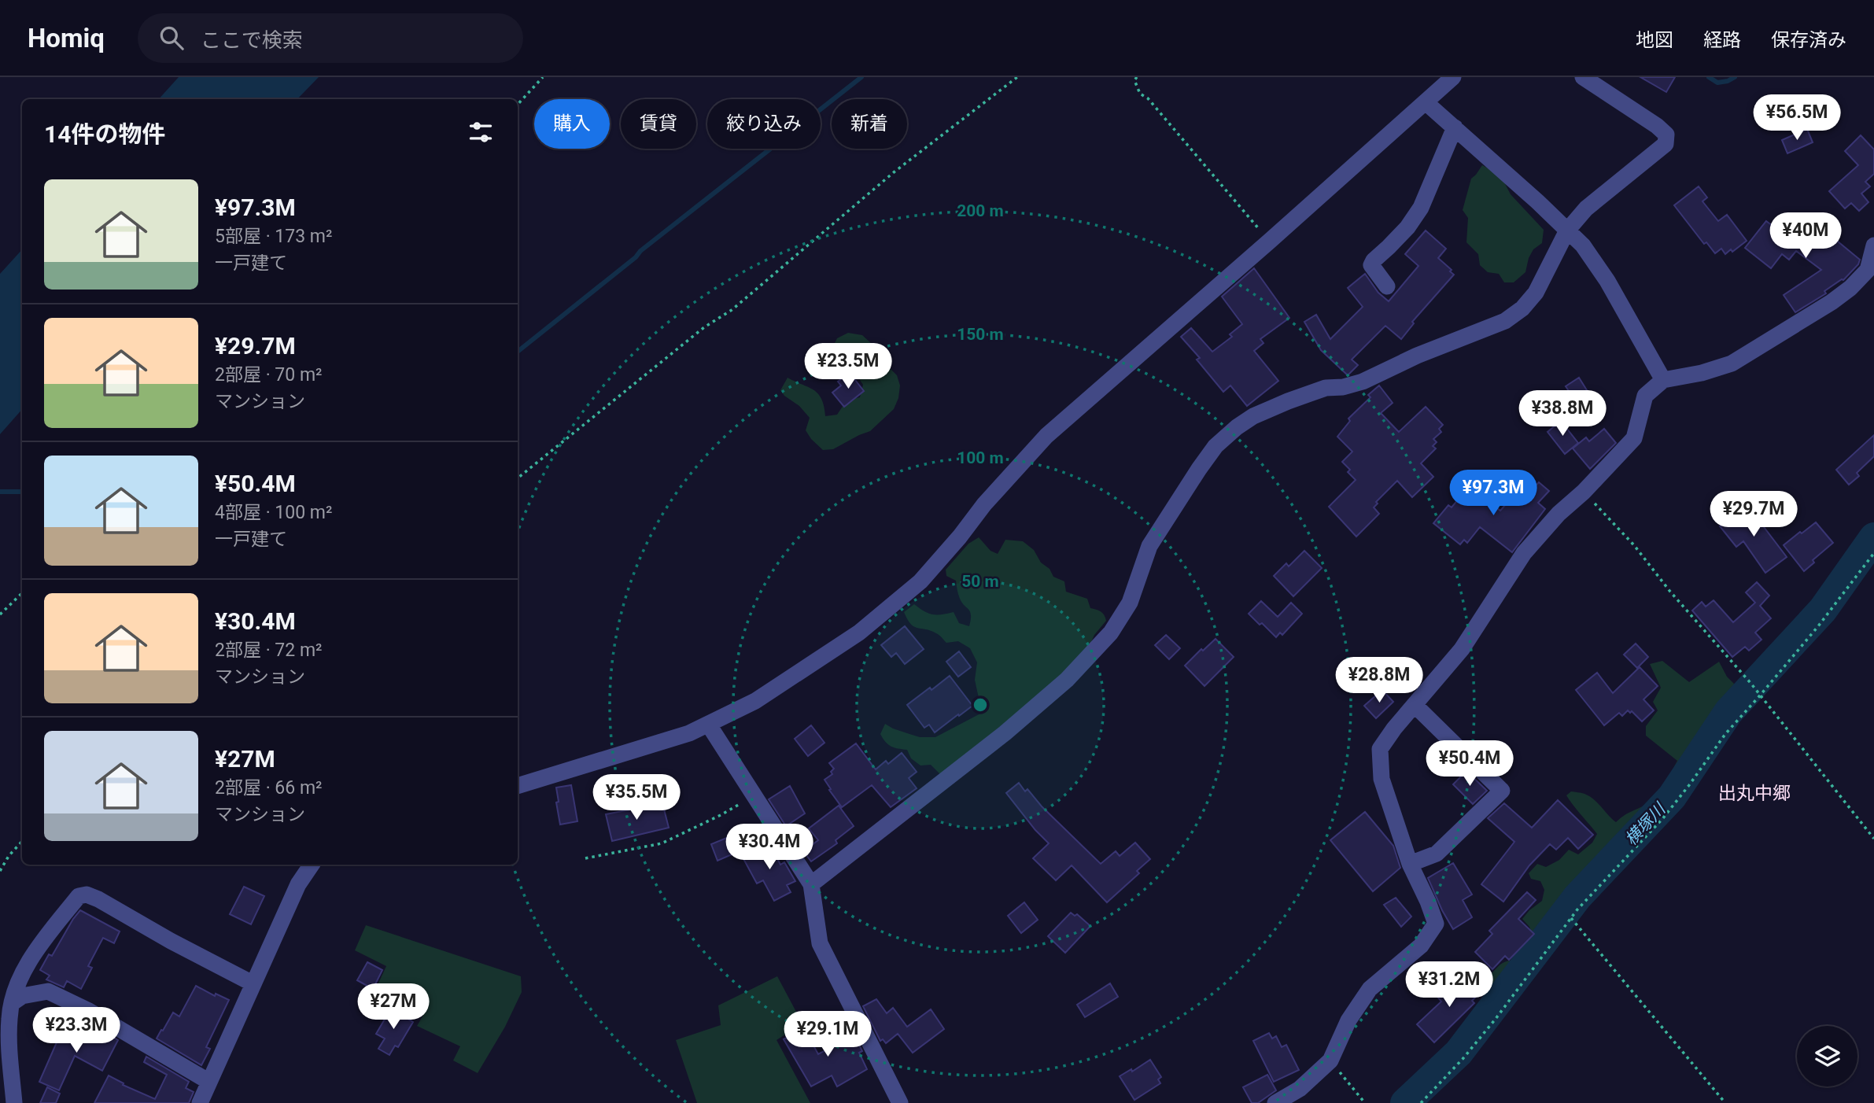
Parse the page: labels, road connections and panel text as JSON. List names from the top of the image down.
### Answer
{
  "districts": ["出丸中郷"],
  "water": ["横塚川"],
  "page": {
    "header": "Homiq",
    "search": "ここで検索",
    "nav": ["地図", "経路", "保存済み"],
    "price": [
      "¥56.5M",
      "¥40M",
      "¥23.5M",
      "¥38.8M",
      "¥97.3M",
      "¥29.7M",
      "¥28.8M",
      "¥50.4M",
      "¥35.5M",
      "¥30.4M",
      "¥31.2M",
      "¥27M",
      "¥23.3M",
      "¥29.1M"
    ],
    "chip": [
      "購入",
      "賃貸",
      "絞り込み",
      "新着"
    ],
    "heading": "14件の物件",
    "list": [
      {
        "name": "¥97.3M",
        "note": "5部屋 · 173 m² · 一戸建て"
      },
      {
        "name": "¥29.7M",
        "note": "2部屋 · 70 m² · マンション"
      },
      {
        "name": "¥50.4M",
        "note": "4部屋 · 100 m² · 一戸建て"
      },
      {
        "name": "¥30.4M",
        "note": "2部屋 · 72 m² · マンション"
      },
      {
        "name": "¥27M",
        "note": "2部屋 · 66 m² · マンション"
      }
    ]
  },
  "rings": [
    "200 m",
    "150 m",
    "100 m",
    "50 m"
  ]
}
